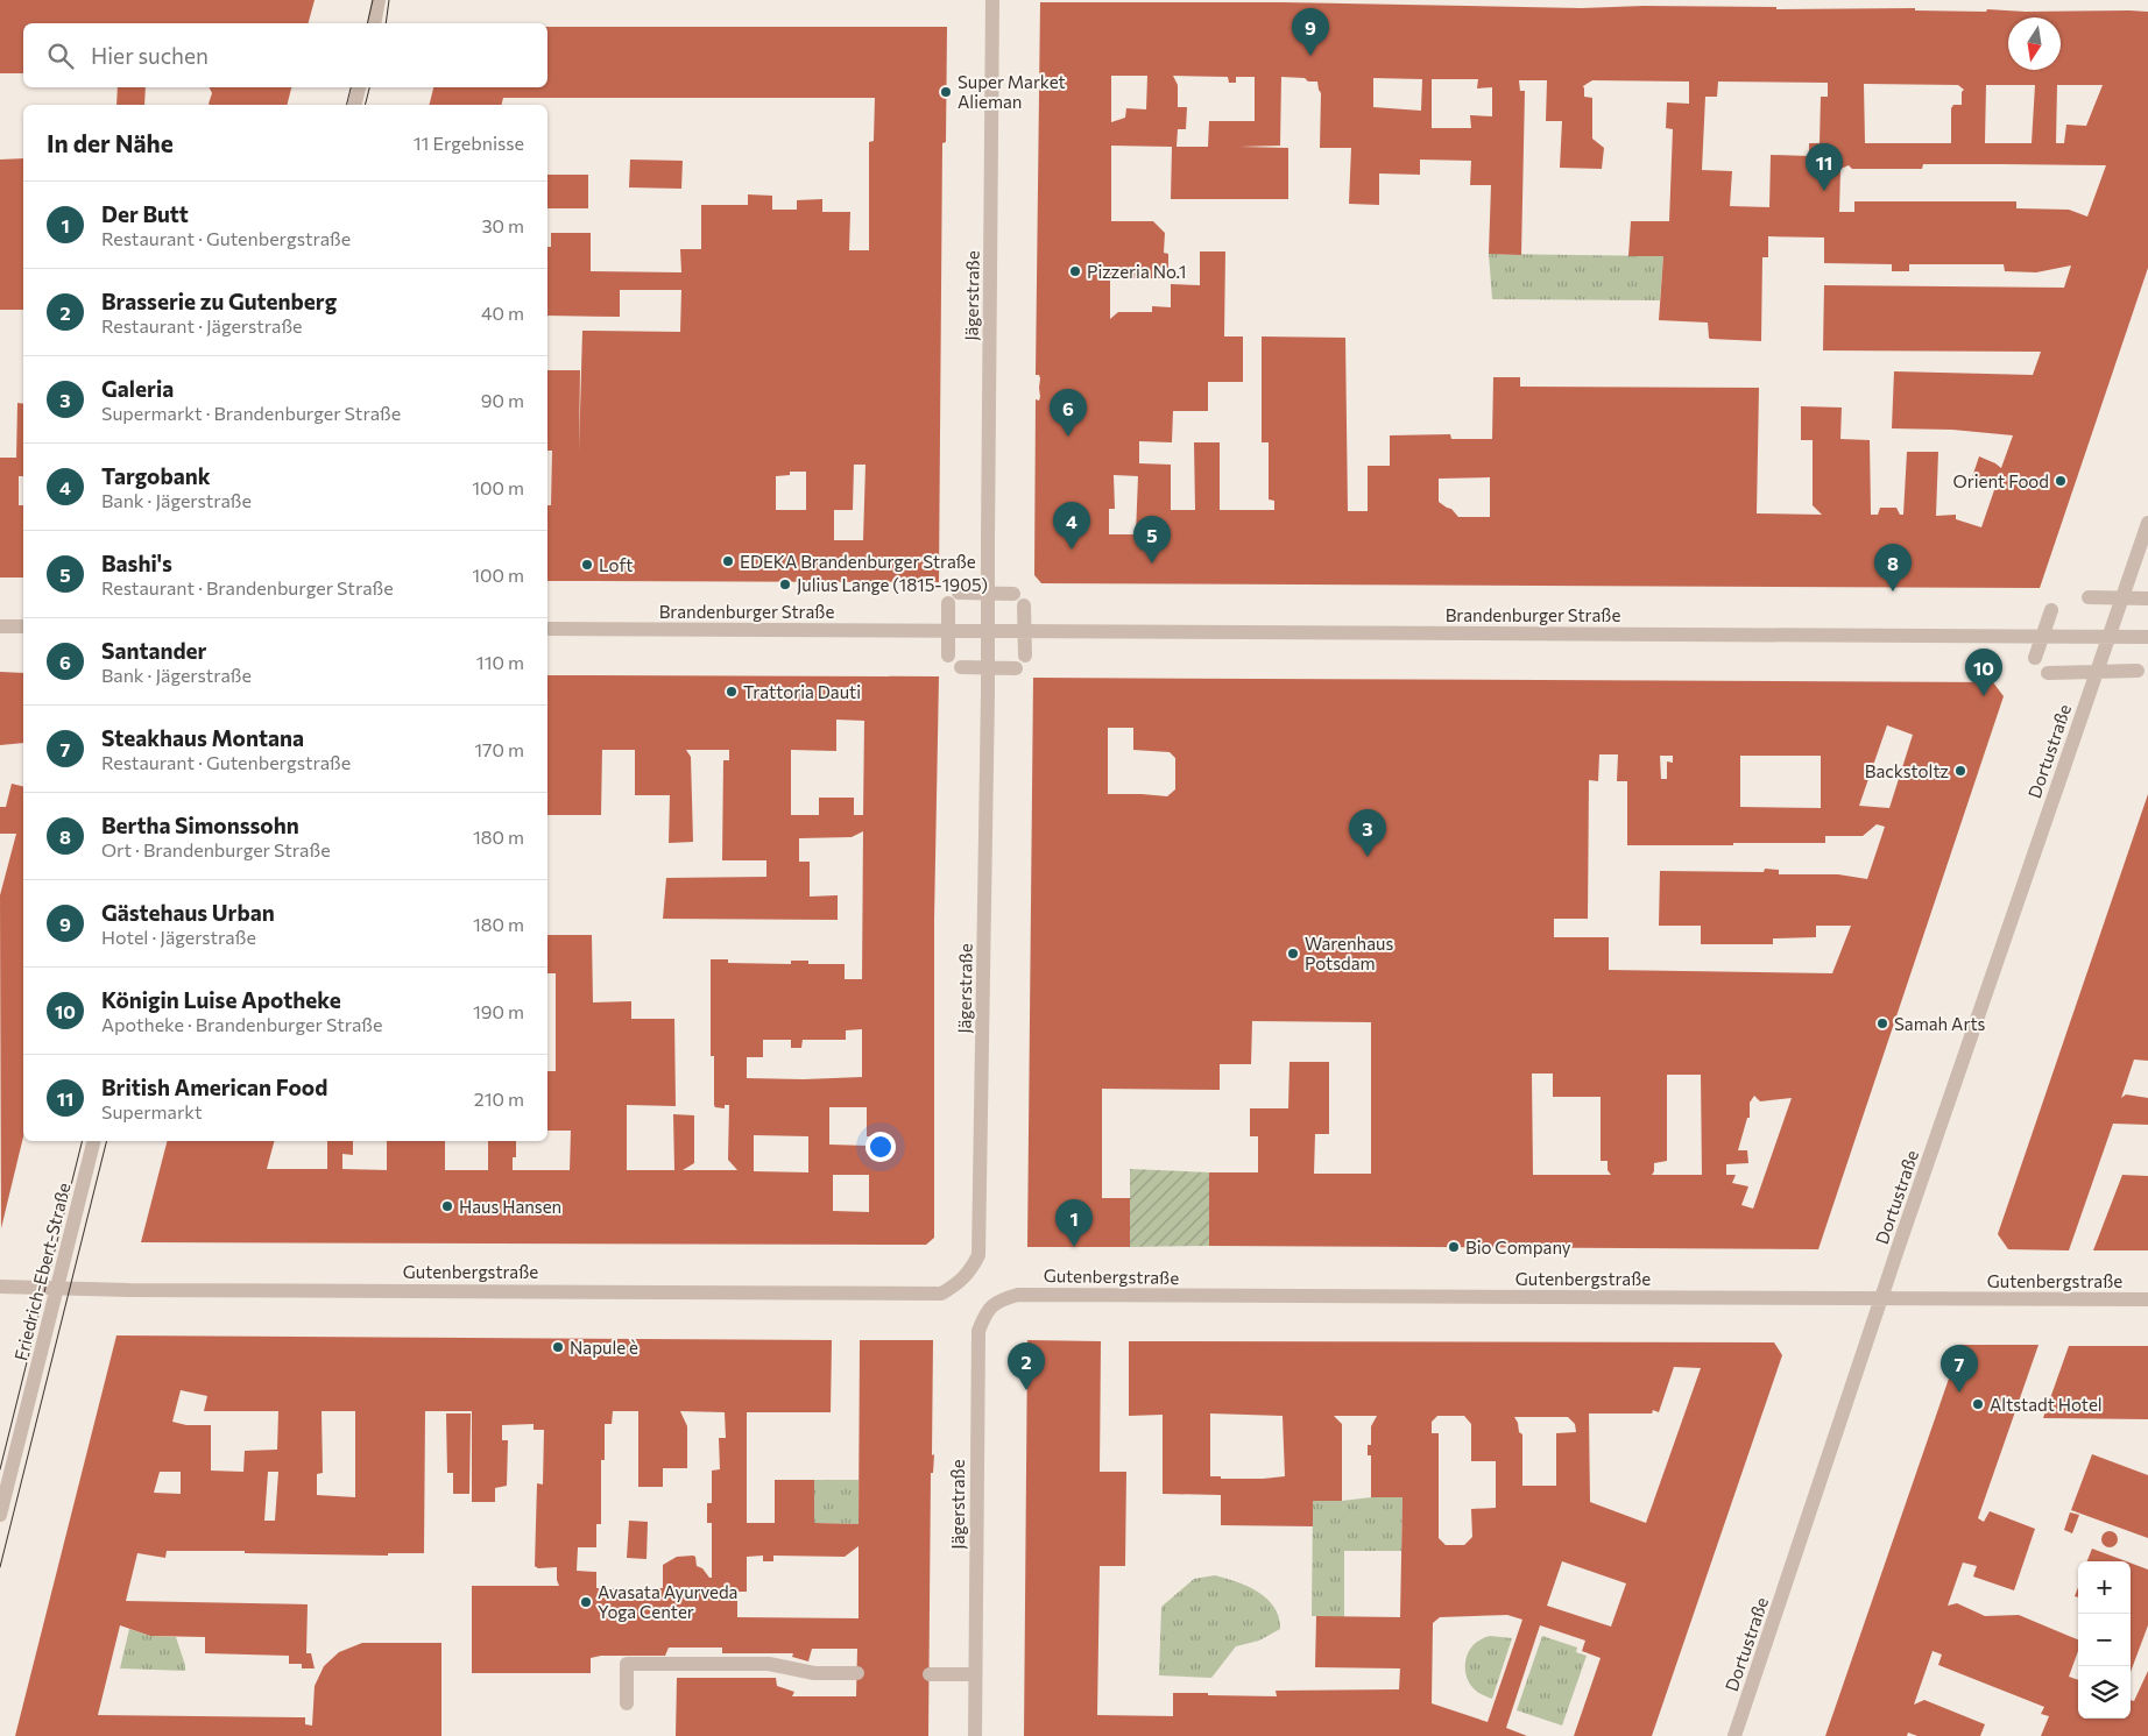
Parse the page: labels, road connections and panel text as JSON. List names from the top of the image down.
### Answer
{
  "streets": {
    "street": [
      "Jägerstraße",
      "Brandenburger Straße",
      "Dortustraße",
      "Friedrich-Ebert-Straße",
      "Gutenbergstraße"
    ]
  },
  "crossings": [
    ["Jägerstraße", "Brandenburger Straße"],
    ["Jägerstraße", "Gutenbergstraße"],
    ["Brandenburger Straße", "Dortustraße"],
    ["Dortustraße", "Gutenbergstraße"],
    ["Friedrich-Ebert-Straße", "Gutenbergstraße"]
  ],
  "places": [
    "Super Market Alieman",
    "Pizzeria No.1",
    "Orient Food",
    "EDEKA Brandenburger Straße",
    "Loft",
    "Julius Lange (1815-1905)",
    "Trattoria Dauti",
    "Backstoltz",
    "Warenhaus Potsdam",
    "Samah Arts",
    "Haus Hansen",
    "Bio Company",
    "Napule è",
    "Altstadt Hotel",
    "Avasata Ayurveda Yoga Center"
  ],
  "north": "bottom",
  "page": {
    "pins": [
      "9",
      "11",
      "6",
      "4",
      "5",
      "8",
      "10",
      "3",
      "1",
      "2",
      "7"
    ],
    "search": "Hier suchen",
    "heading": ["In der Nähe", "11 Ergebnisse"],
    "list": [
      {
        "mark": "1",
        "name": "Der Butt",
        "note": "Restaurant · Gutenbergstraße",
        "value": "30 m"
      },
      {
        "mark": "2",
        "name": "Brasserie zu Gutenberg",
        "note": "Restaurant · Jägerstraße",
        "value": "40 m"
      },
      {
        "mark": "3",
        "name": "Galeria",
        "note": "Supermarkt · Brandenburger Straße",
        "value": "90 m"
      },
      {
        "mark": "4",
        "name": "Targobank",
        "note": "Bank · Jägerstraße",
        "value": "100 m"
      },
      {
        "mark": "5",
        "name": "Bashi's",
        "note": "Restaurant · Brandenburger Straße",
        "value": "100 m"
      },
      {
        "mark": "6",
        "name": "Santander",
        "note": "Bank · Jägerstraße",
        "value": "110 m"
      },
      {
        "mark": "7",
        "name": "Steakhaus Montana",
        "note": "Restaurant · Gutenbergstraße",
        "value": "170 m"
      },
      {
        "mark": "8",
        "name": "Bertha Simonssohn",
        "note": "Ort · Brandenburger Straße",
        "value": "180 m"
      },
      {
        "mark": "9",
        "name": "Gästehaus Urban",
        "note": "Hotel · Jägerstraße",
        "value": "180 m"
      },
      {
        "mark": "10",
        "name": "Königin Luise Apotheke",
        "note": "Apotheke · Brandenburger Straße",
        "value": "190 m"
      },
      {
        "mark": "11",
        "name": "British American Food",
        "note": "Supermarkt",
        "value": "210 m"
      }
    ],
    "map_buttons": ["+", "−"]
  }
}
